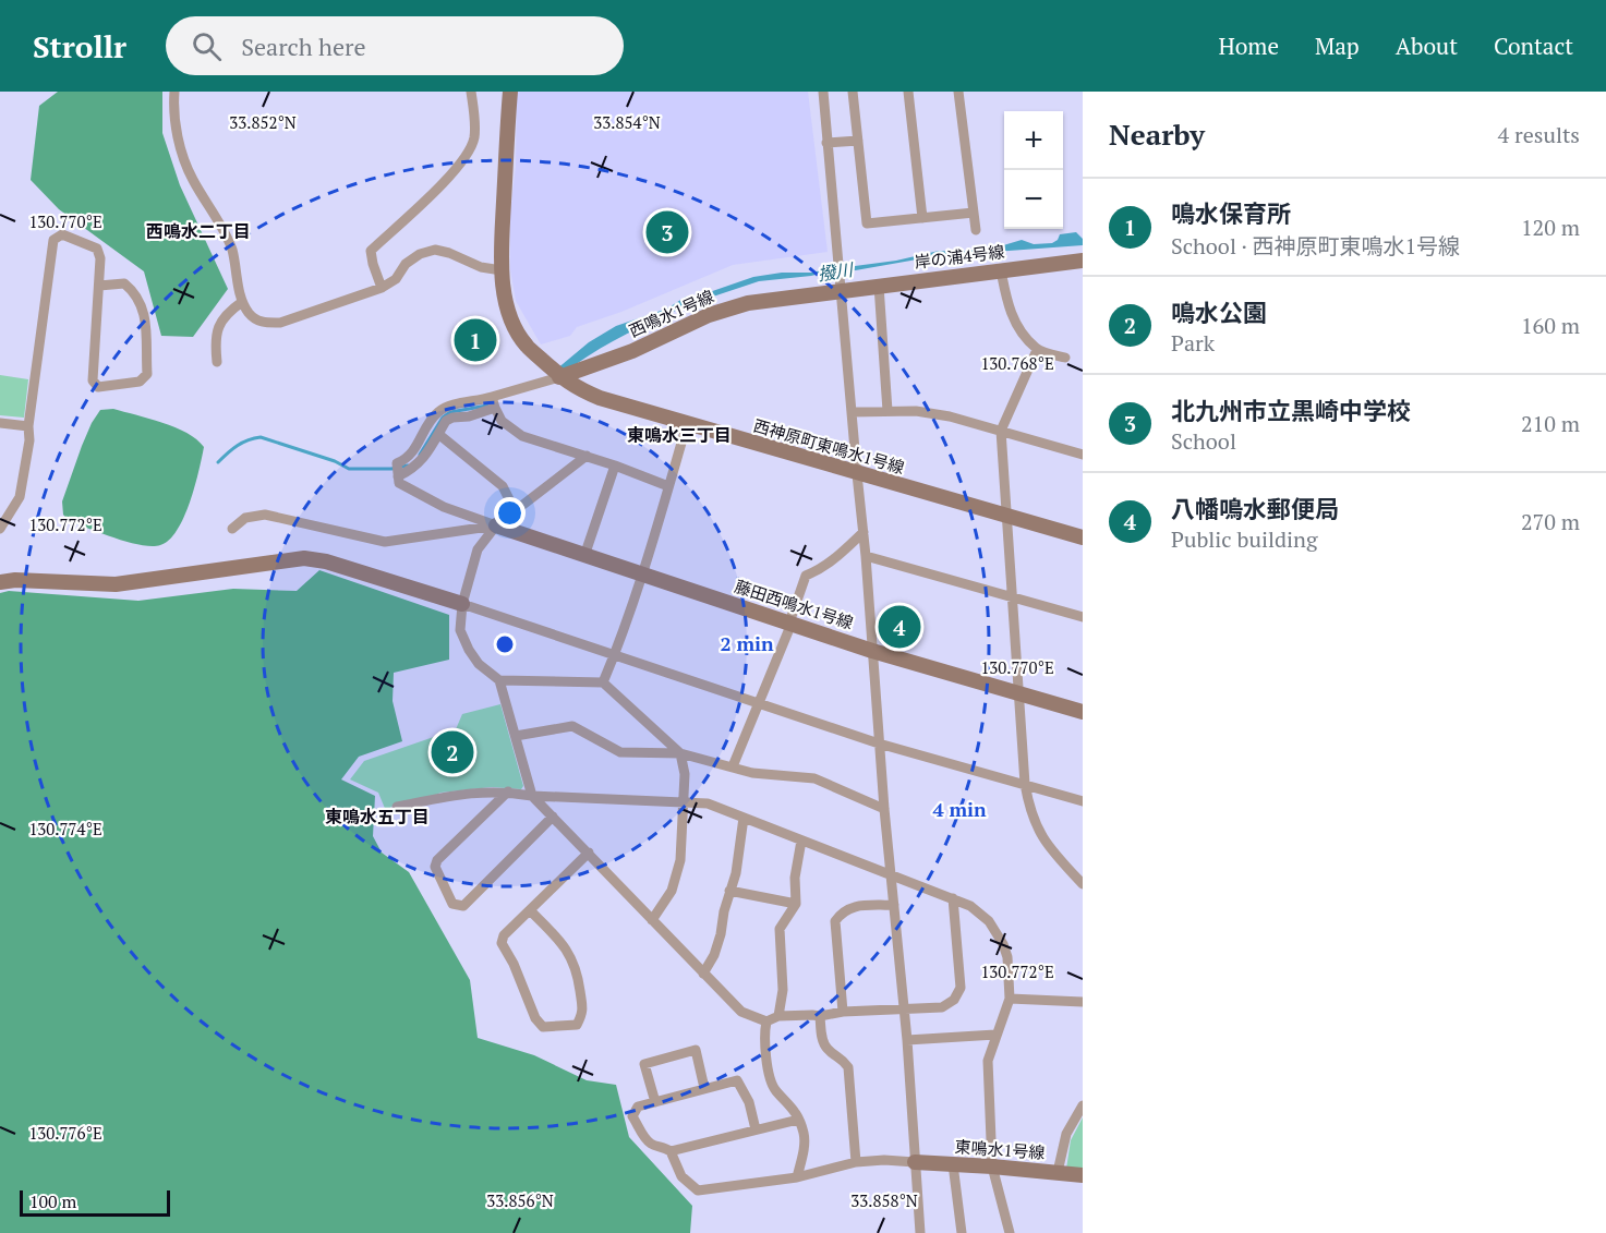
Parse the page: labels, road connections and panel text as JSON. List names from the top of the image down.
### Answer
{
  "streets": {
    "street": [
      "岸の浦4号線",
      "西鳴水1号線",
      "西神原町東鳴水1号線",
      "藤田西鳴水1号線",
      "東鳴水1号線"
    ]
  },
  "crossings": [
    ["岸の浦4号線", "西鳴水1号線"],
    ["西鳴水1号線", "西神原町東鳴水1号線"]
  ],
  "districts": ["西鳴水二丁目", "東鳴水三丁目", "東鳴水五丁目"],
  "water": ["撥川"],
  "scale_bar": "100 m",
  "page": {
    "header": "Strollr",
    "search": "Search here",
    "nav": [
      "Home",
      "Map",
      "About",
      "Contact"
    ],
    "heading": ["Nearby", "4 results"],
    "map_buttons": ["+", "−"],
    "list": [
      {
        "mark": "1",
        "name": "鳴水保育所",
        "note": "School · 西神原町東鳴水1号線",
        "value": "120 m"
      },
      {
        "mark": "2",
        "name": "鳴水公園",
        "note": "Park",
        "value": "160 m"
      },
      {
        "mark": "3",
        "name": "北九州市立黒崎中学校",
        "note": "School",
        "value": "210 m"
      },
      {
        "mark": "4",
        "name": "八幡鳴水郵便局",
        "note": "Public building",
        "value": "270 m"
      }
    ],
    "pins": [
      "3",
      "1",
      "4",
      "2"
    ],
    "scale": "100 m"
  },
  "coordinates": [
    "33.852°N",
    "33.854°N",
    "130.770°E",
    "130.768°E",
    "130.772°E",
    "130.774°E",
    "130.776°E",
    "33.856°N",
    "33.858°N"
  ],
  "rings": ["2 min", "4 min"]
}
